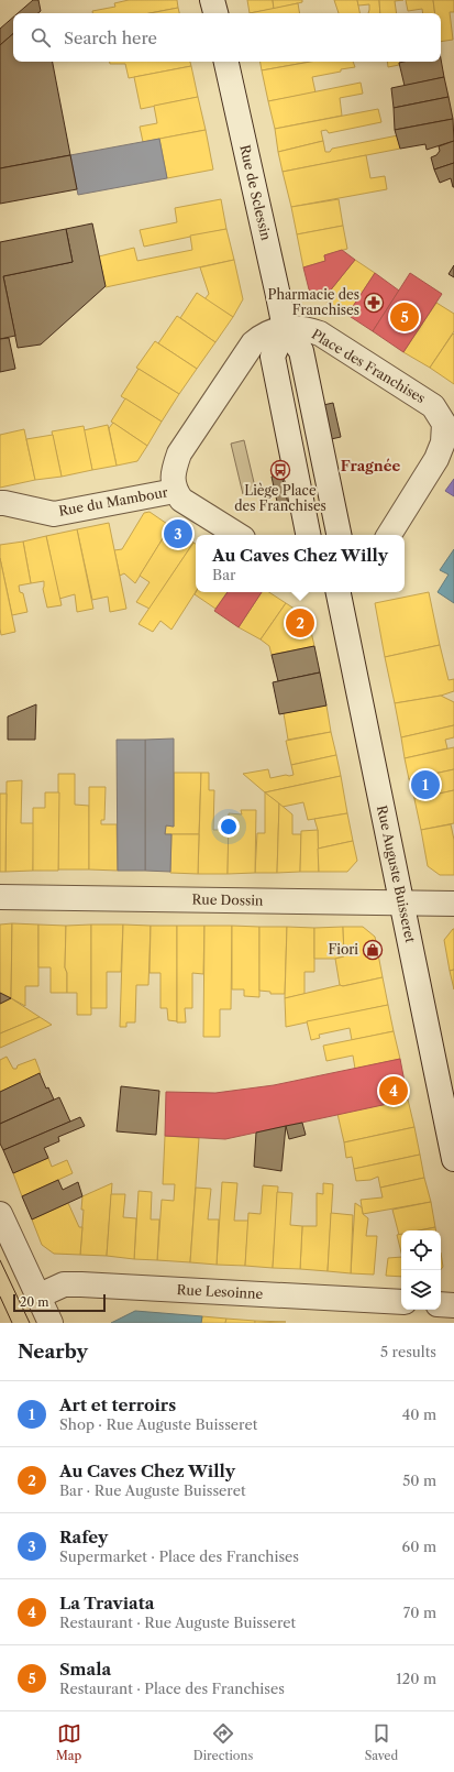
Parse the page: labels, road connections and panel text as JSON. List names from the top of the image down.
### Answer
{
  "streets": {
    "street": [
      "Rue de Sclessin",
      "Place des Franchises",
      "Rue du Mambour",
      "Rue Auguste Buisseret",
      "Rue Dossin",
      "Rue Lesoinne"
    ]
  },
  "crossings": [
    ["Rue de Sclessin", "Place des Franchises"],
    ["Place des Franchises", "Rue du Mambour"],
    ["Rue Auguste Buisseret", "Rue Dossin"]
  ],
  "districts": ["Fragnée"],
  "places": {
    "pharmacy": ["Pharmacie des Franchises"],
    "bus stop": ["Liège Place des Franchises"],
    "shop": ["Fiori"]
  },
  "scale_bar": "20 m",
  "page": {
    "search": "Search here",
    "pins": [
      "5",
      "3",
      "2",
      "1",
      "4"
    ],
    "popup": ["Au Caves Chez Willy", "Bar"],
    "scale": "20 m",
    "heading": ["Nearby", "5 results"],
    "list": [
      {
        "mark": "1",
        "name": "Art et terroirs",
        "note": "Shop · Rue Auguste Buisseret",
        "value": "40 m"
      },
      {
        "mark": "2",
        "name": "Au Caves Chez Willy",
        "note": "Bar · Rue Auguste Buisseret",
        "value": "50 m"
      },
      {
        "mark": "3",
        "name": "Rafey",
        "note": "Supermarket · Place des Franchises",
        "value": "60 m"
      },
      {
        "mark": "4",
        "name": "La Traviata",
        "note": "Restaurant · Rue Auguste Buisseret",
        "value": "70 m"
      },
      {
        "mark": "5",
        "name": "Smala",
        "note": "Restaurant · Place des Franchises",
        "value": "120 m"
      }
    ],
    "nav": ["Map", "Directions", "Saved"]
  }
}
